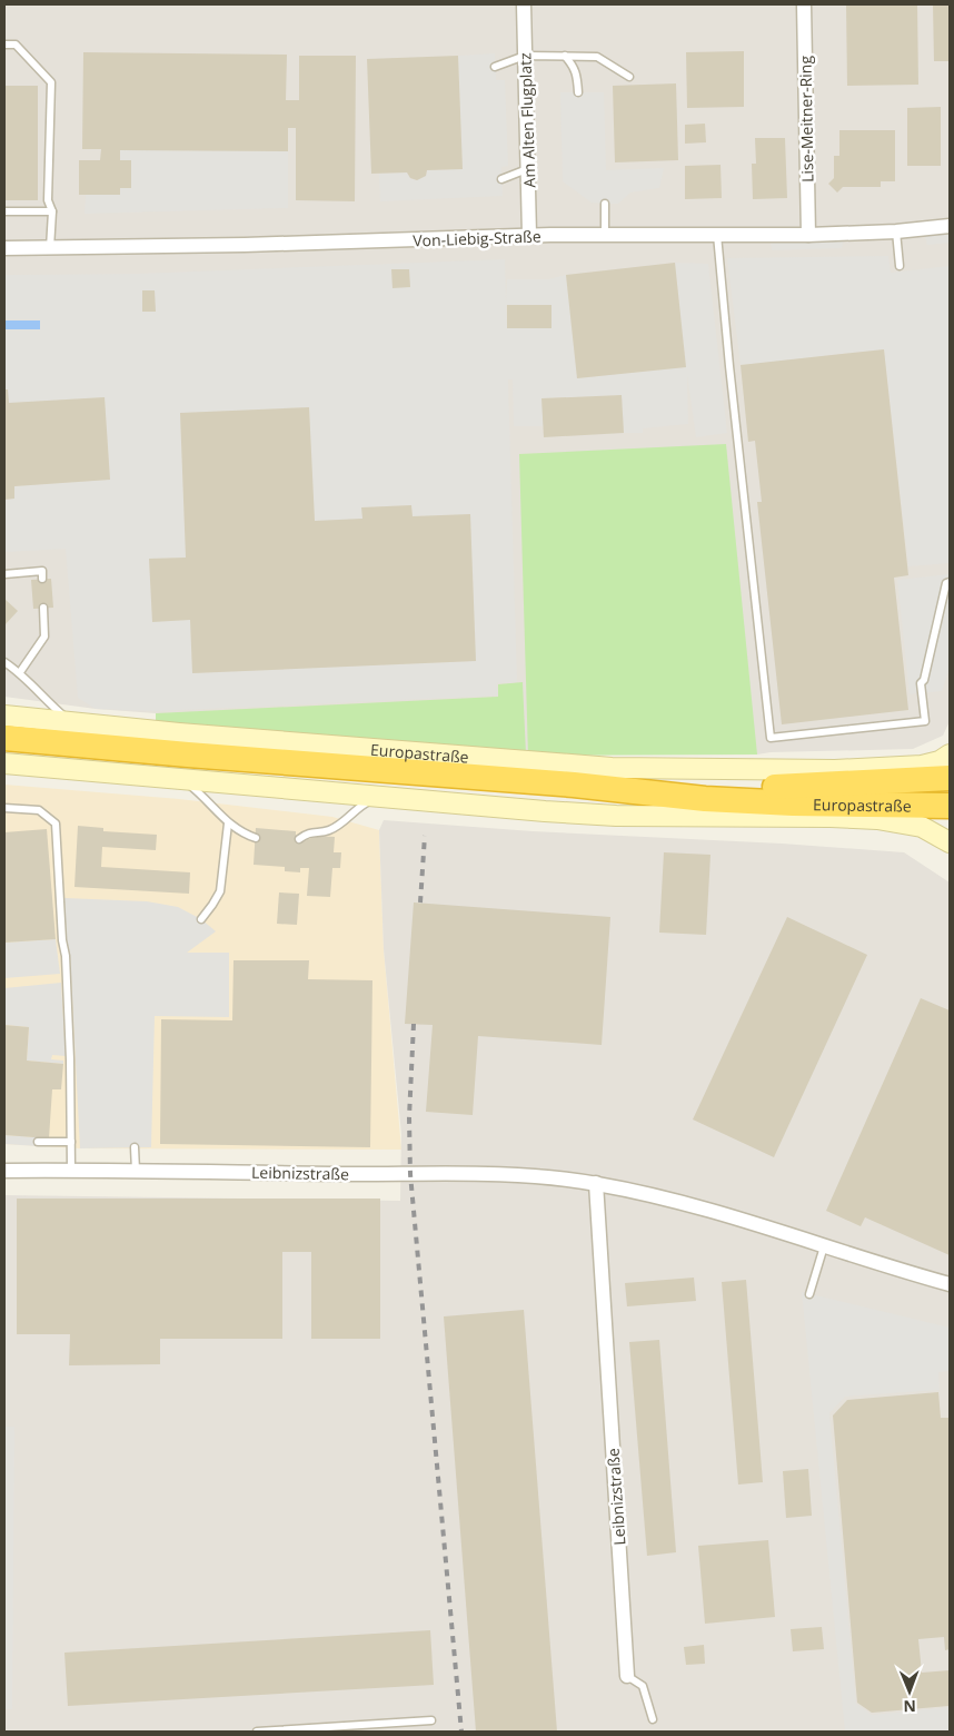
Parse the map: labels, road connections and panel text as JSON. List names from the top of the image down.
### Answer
{
  "streets": {
    "highway": ["Europastraße"],
    "street": [
      "Lise-Meitner-Ring",
      "Am Alten Flugplatz",
      "Von-Liebig-Straße",
      "Leibnizstraße"
    ]
  },
  "crossings": [
    ["Lise-Meitner-Ring", "Von-Liebig-Straße"],
    ["Am Alten Flugplatz", "Von-Liebig-Straße"]
  ],
  "north": "bottom"
}
